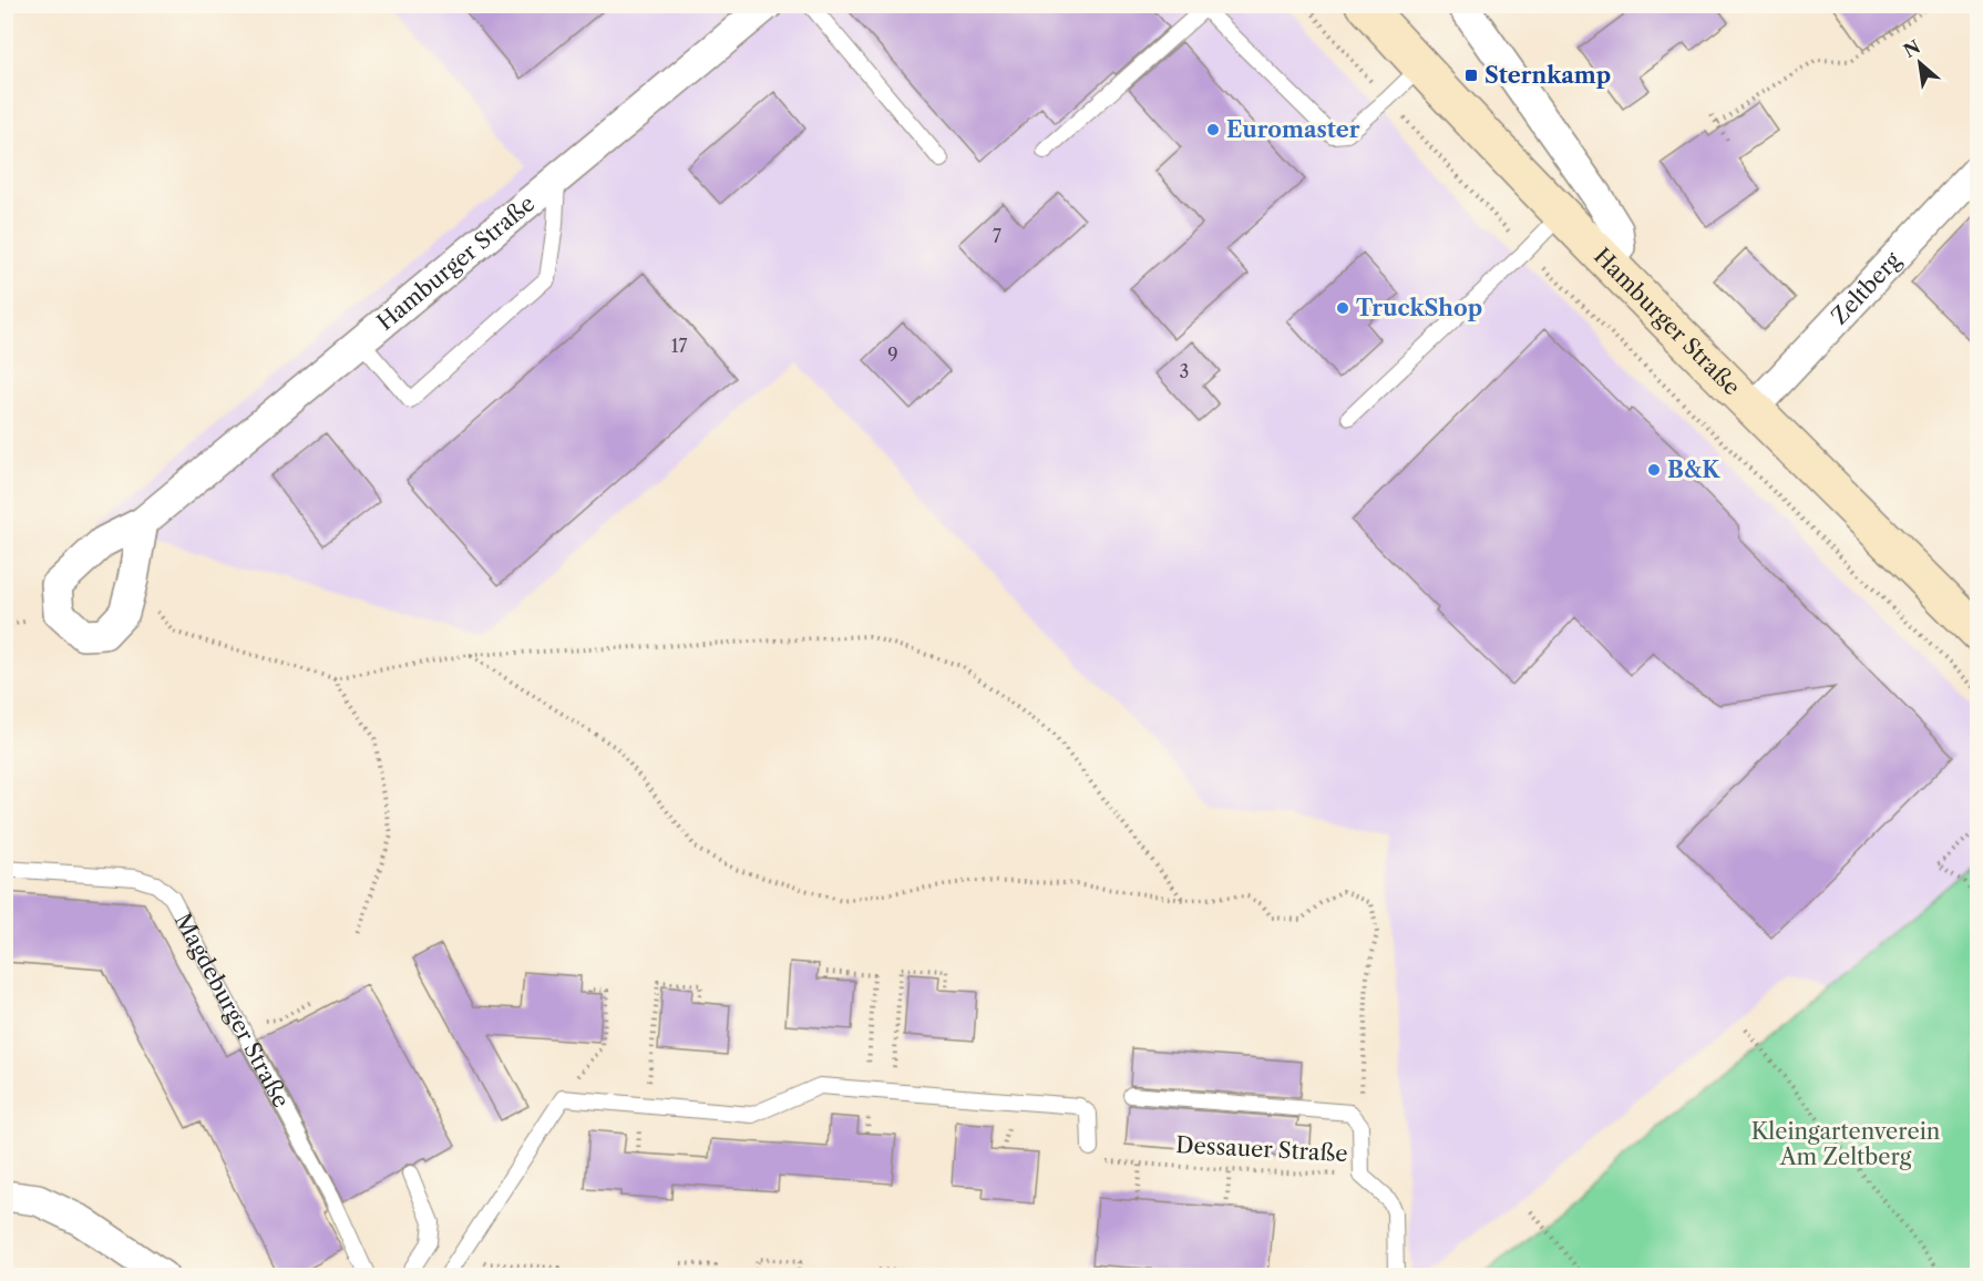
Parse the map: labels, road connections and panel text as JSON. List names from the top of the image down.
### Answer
{
  "streets": {
    "main road": ["Hamburger Straße"],
    "street": ["Zeltberg"],
    "lane": ["Magdeburger Straße", "Dessauer Straße"]
  },
  "crossings": [
    ["Hamburger Straße", "Zeltberg"]
  ],
  "parks": ["Kleingartenverein Am Zeltberg"],
  "places": {
    "transit": ["Sternkamp"],
    "other": ["Euromaster", "TruckShop", "B&K"]
  },
  "house_numbers": [
    "7",
    "17",
    "9",
    "3"
  ],
  "north": "top left"
}
